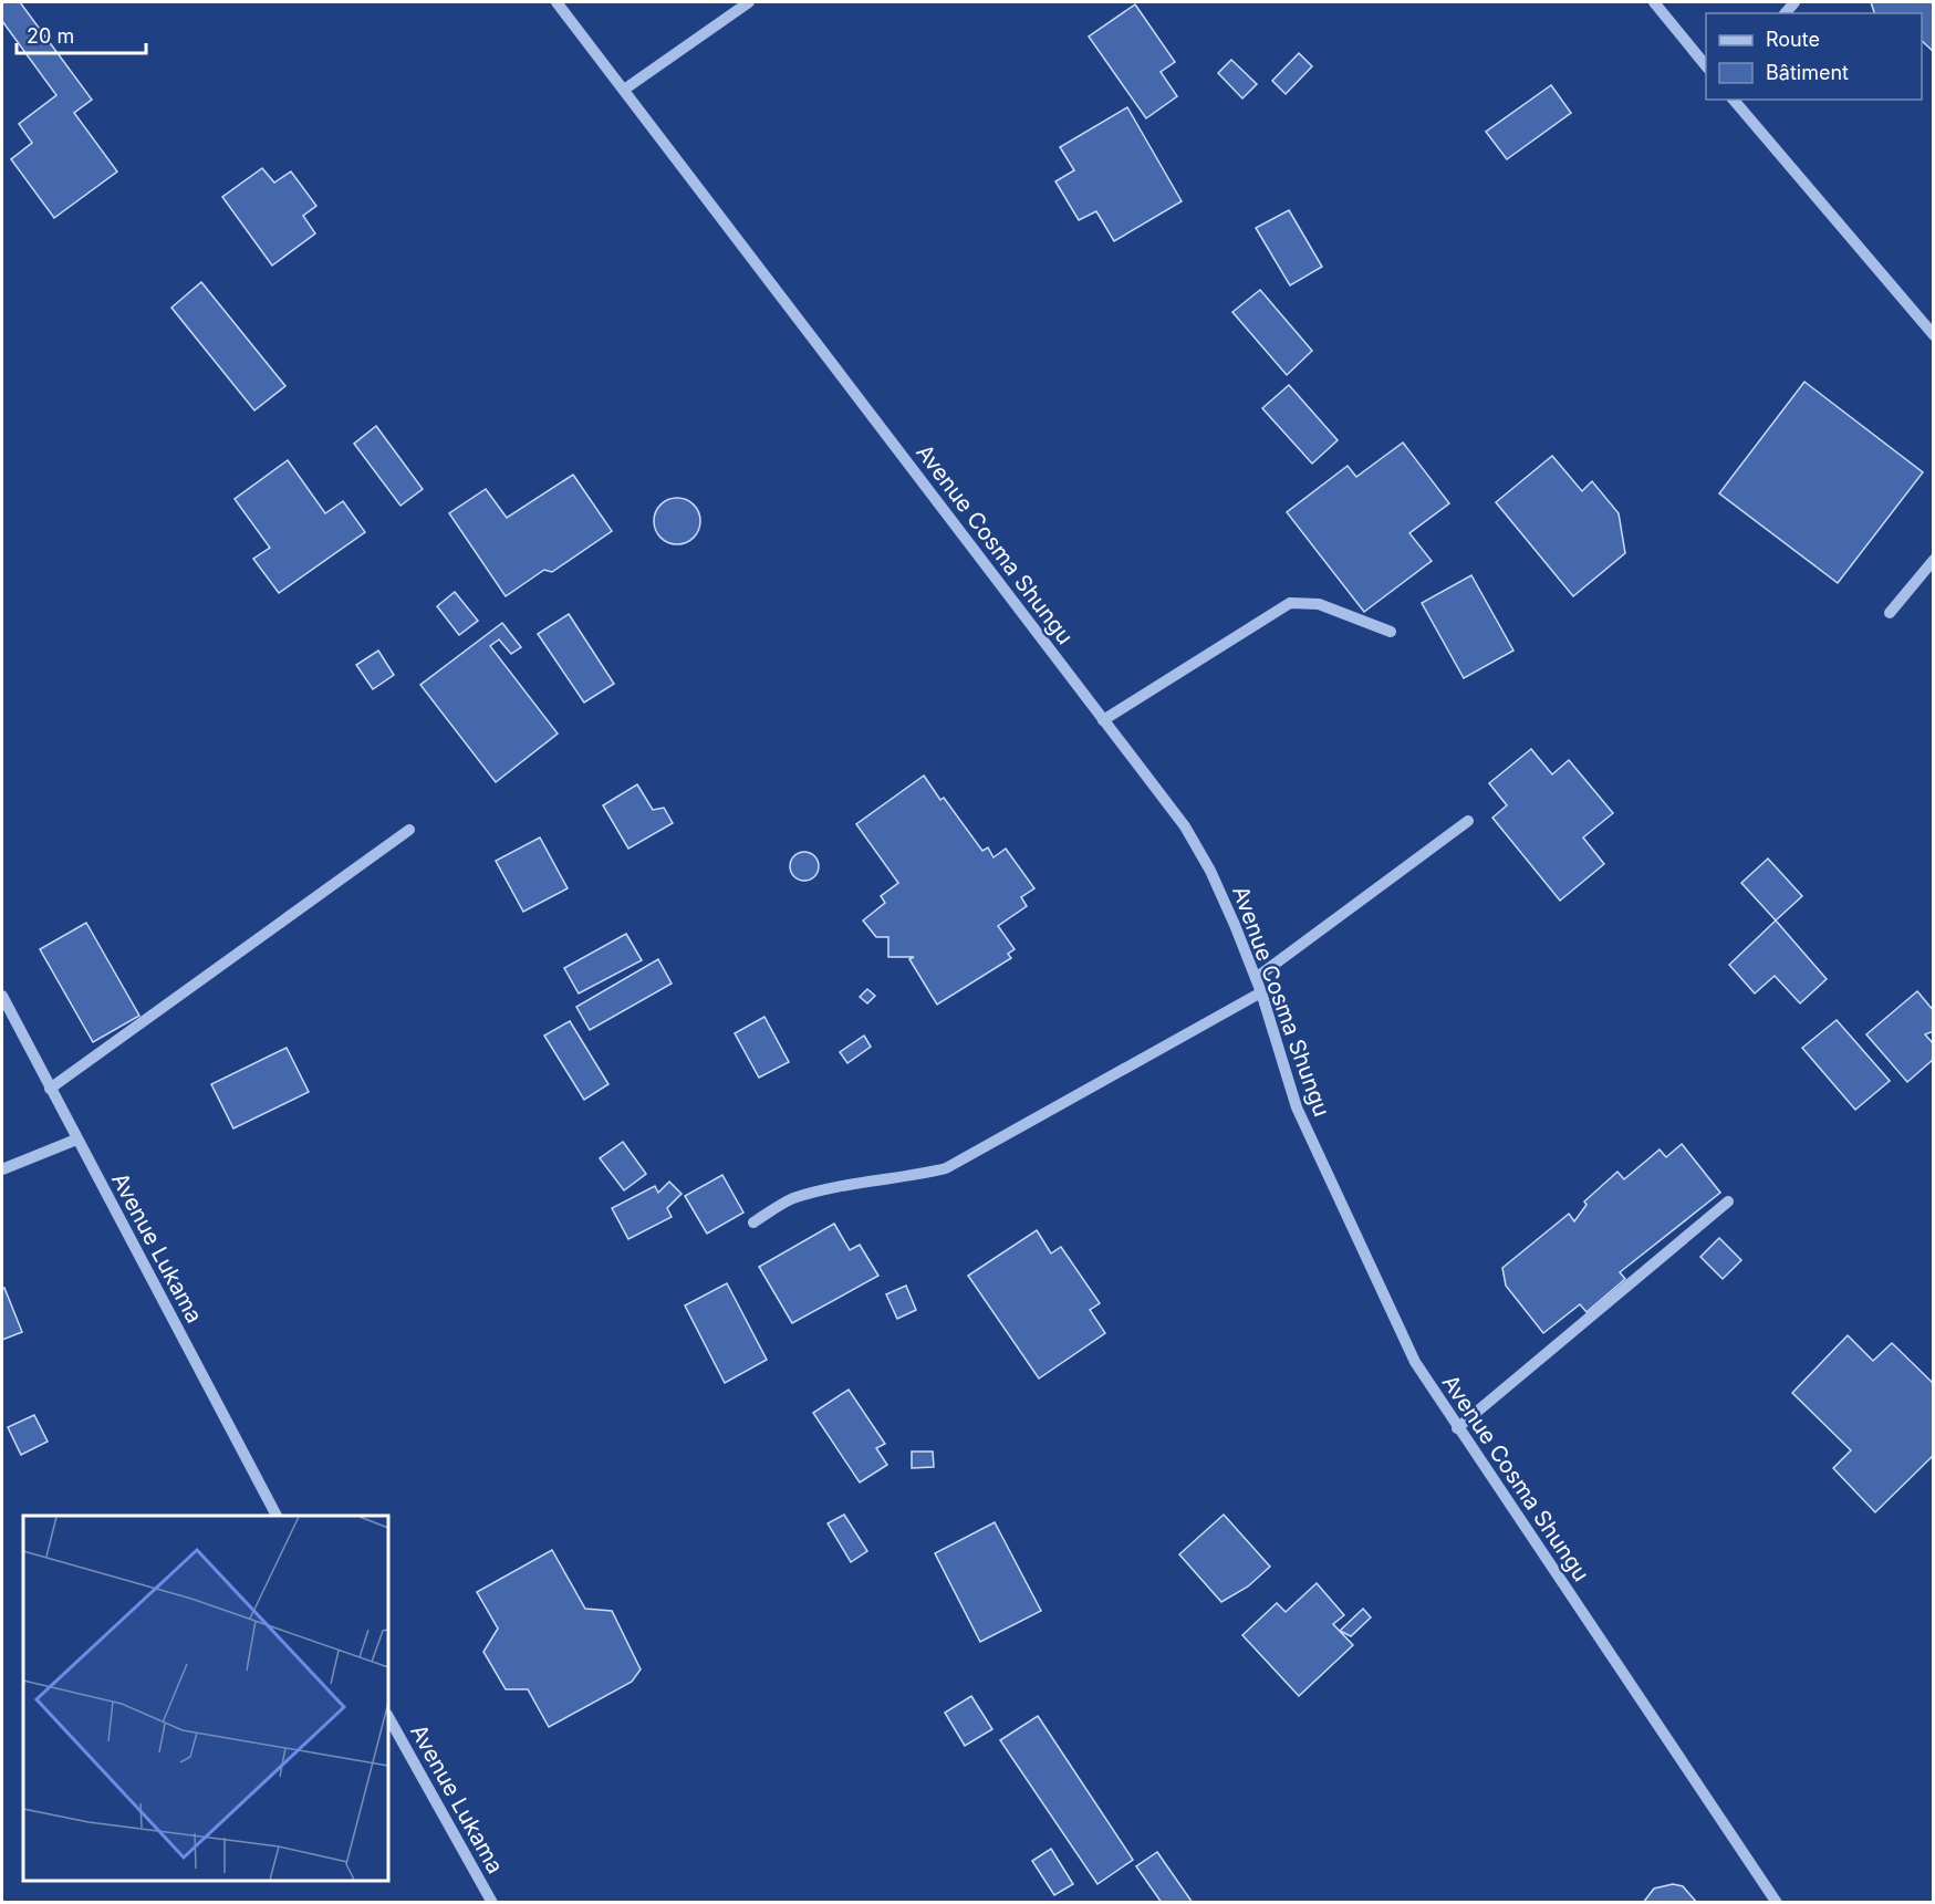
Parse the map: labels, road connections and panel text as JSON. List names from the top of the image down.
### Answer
{
  "streets": {
    "street": ["Avenue Cosma Shungu", "Avenue Lukama"]
  },
  "legend": ["Route", "Bâtiment"],
  "scale_bar": "20 m"
}
